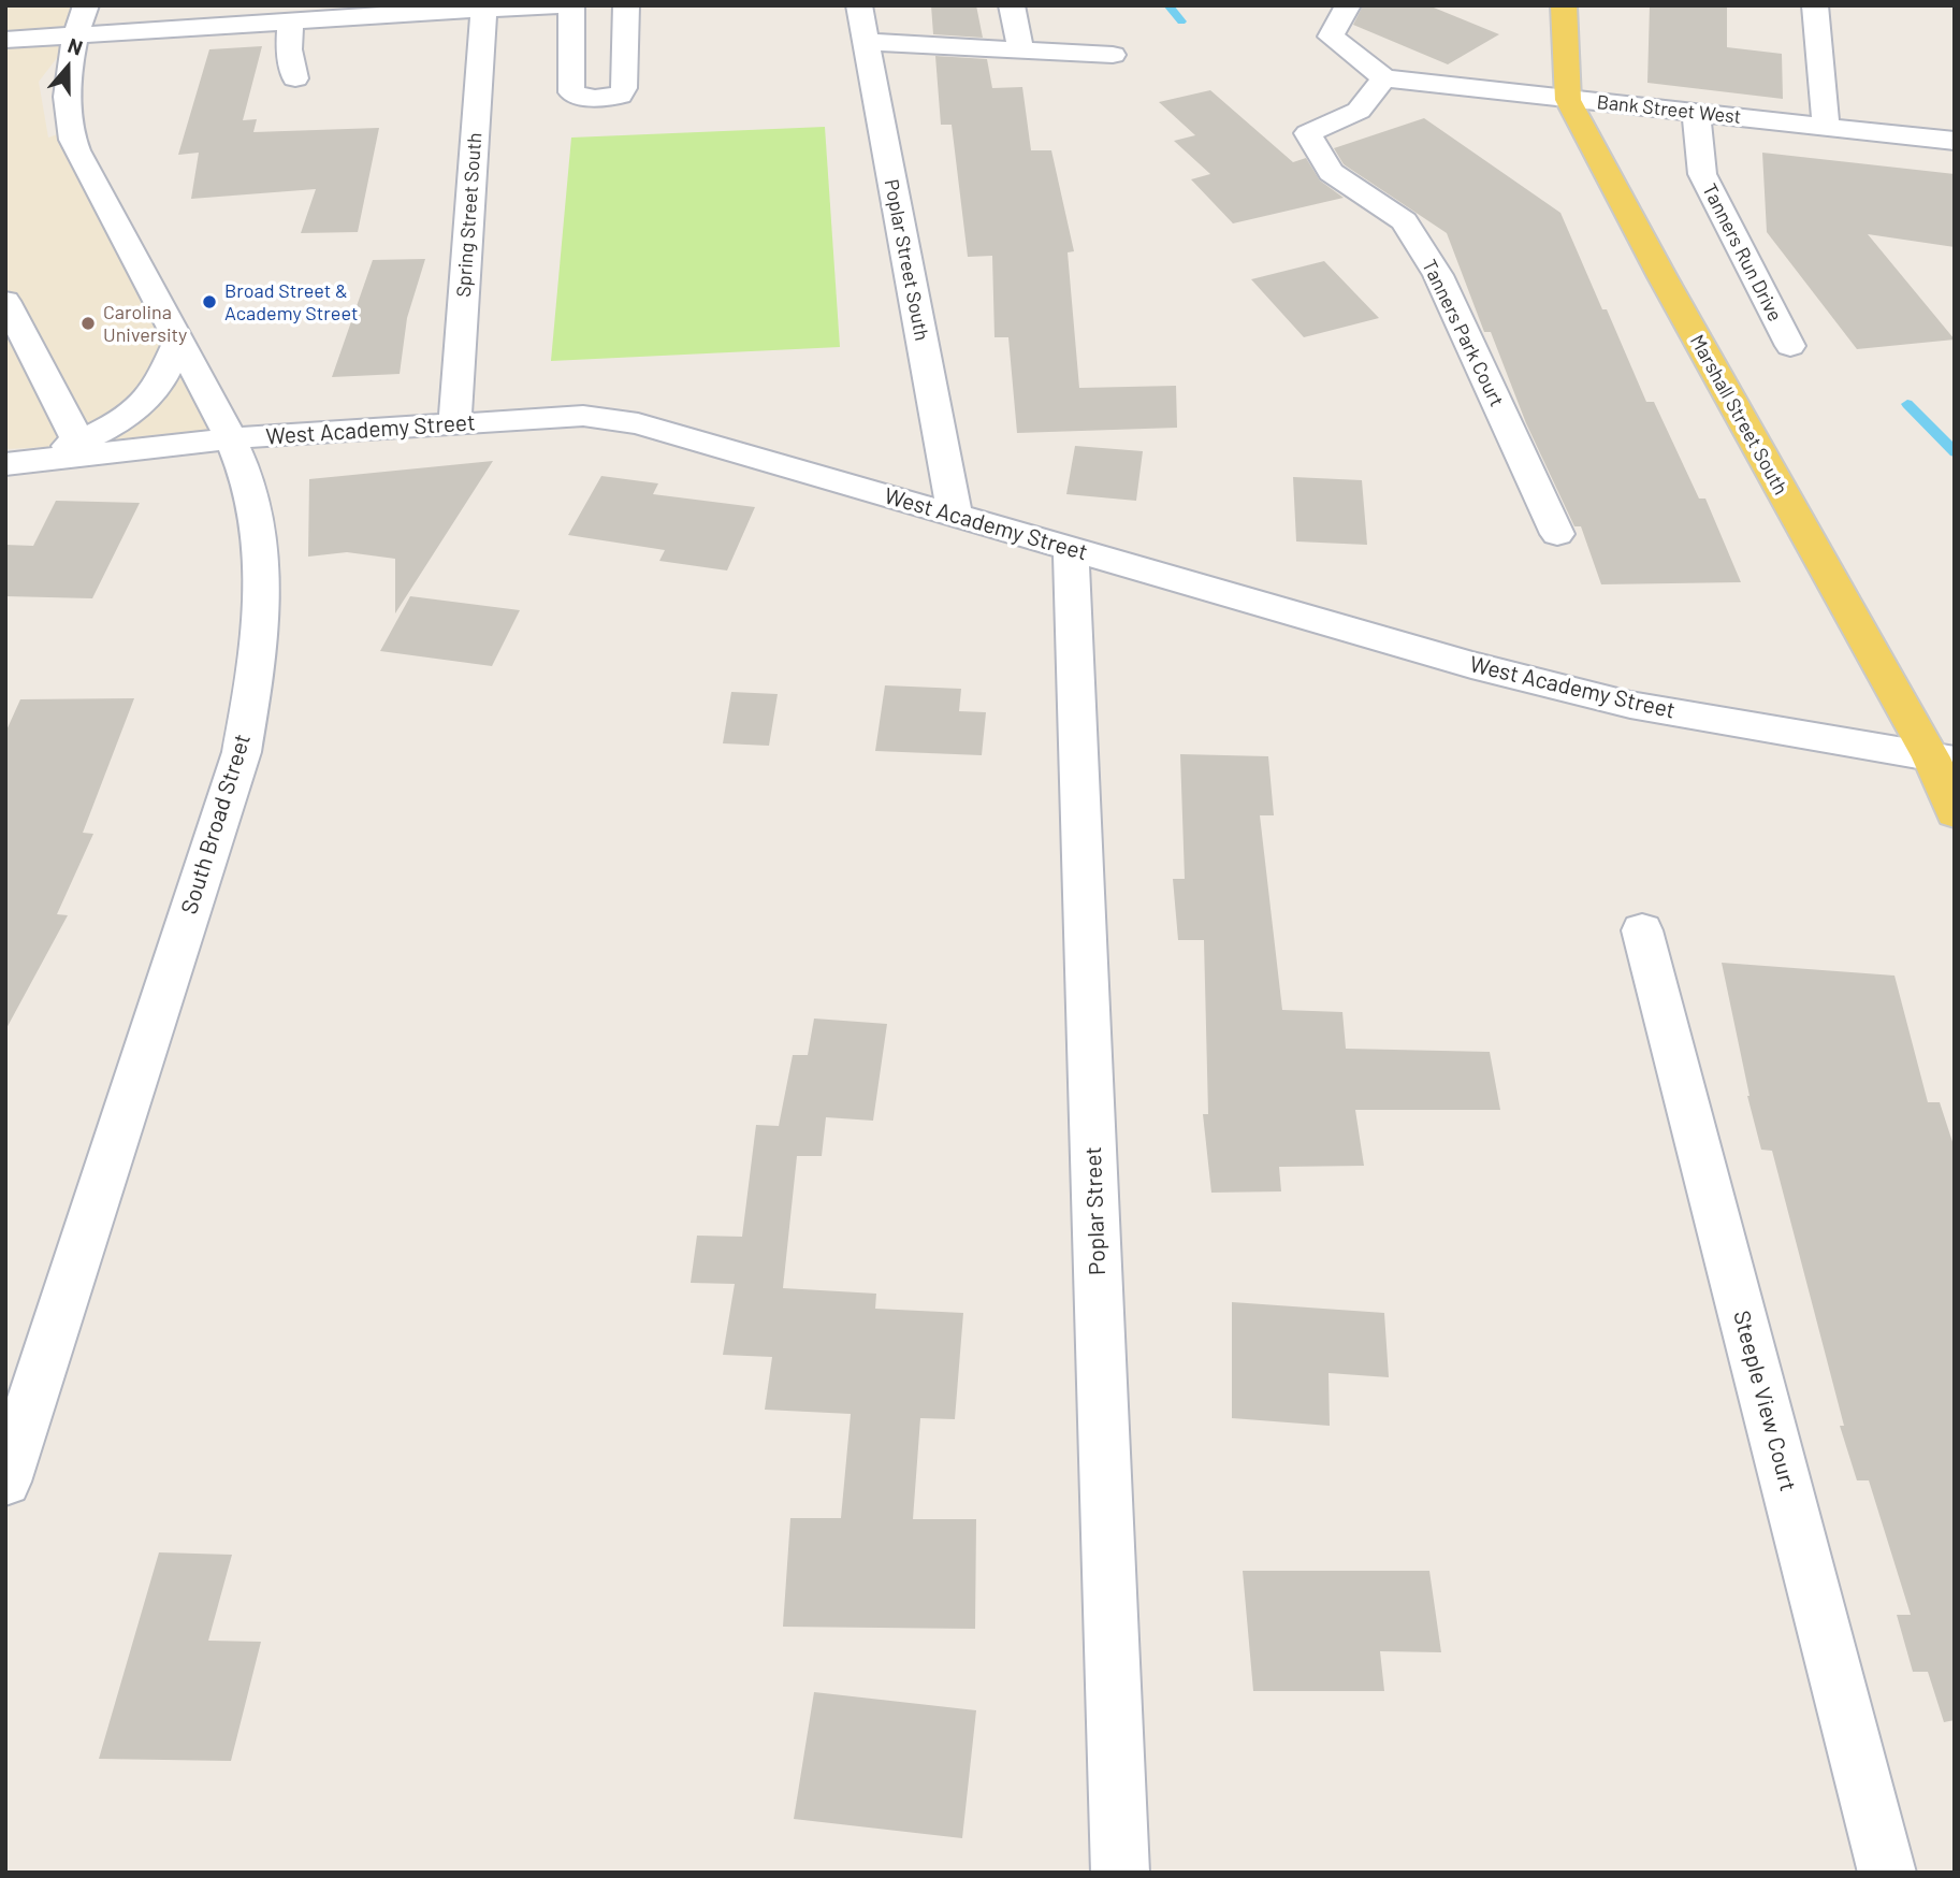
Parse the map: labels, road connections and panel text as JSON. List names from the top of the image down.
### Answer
{
  "streets": {
    "main road": ["Marshall Street South"],
    "street": [
      "Bank Street West",
      "Spring Street South",
      "Tanners Run Drive",
      "Poplar Street South",
      "Tanners Park Court",
      "West Academy Street",
      "South Broad Street",
      "Poplar Street",
      "Steeple View Court"
    ]
  },
  "crossings": [
    ["Bank Street West", "Tanners Run Drive"],
    ["Bank Street West", "Tanners Park Court"],
    ["Bank Street West", "Marshall Street South"],
    ["Spring Street South", "West Academy Street"],
    ["Poplar Street South", "West Academy Street"],
    ["Marshall Street South", "West Academy Street"],
    ["West Academy Street", "South Broad Street"],
    ["West Academy Street", "Poplar Street"]
  ],
  "places": ["Broad Street & Academy Street", "Carolina University"],
  "north": "top"
}
